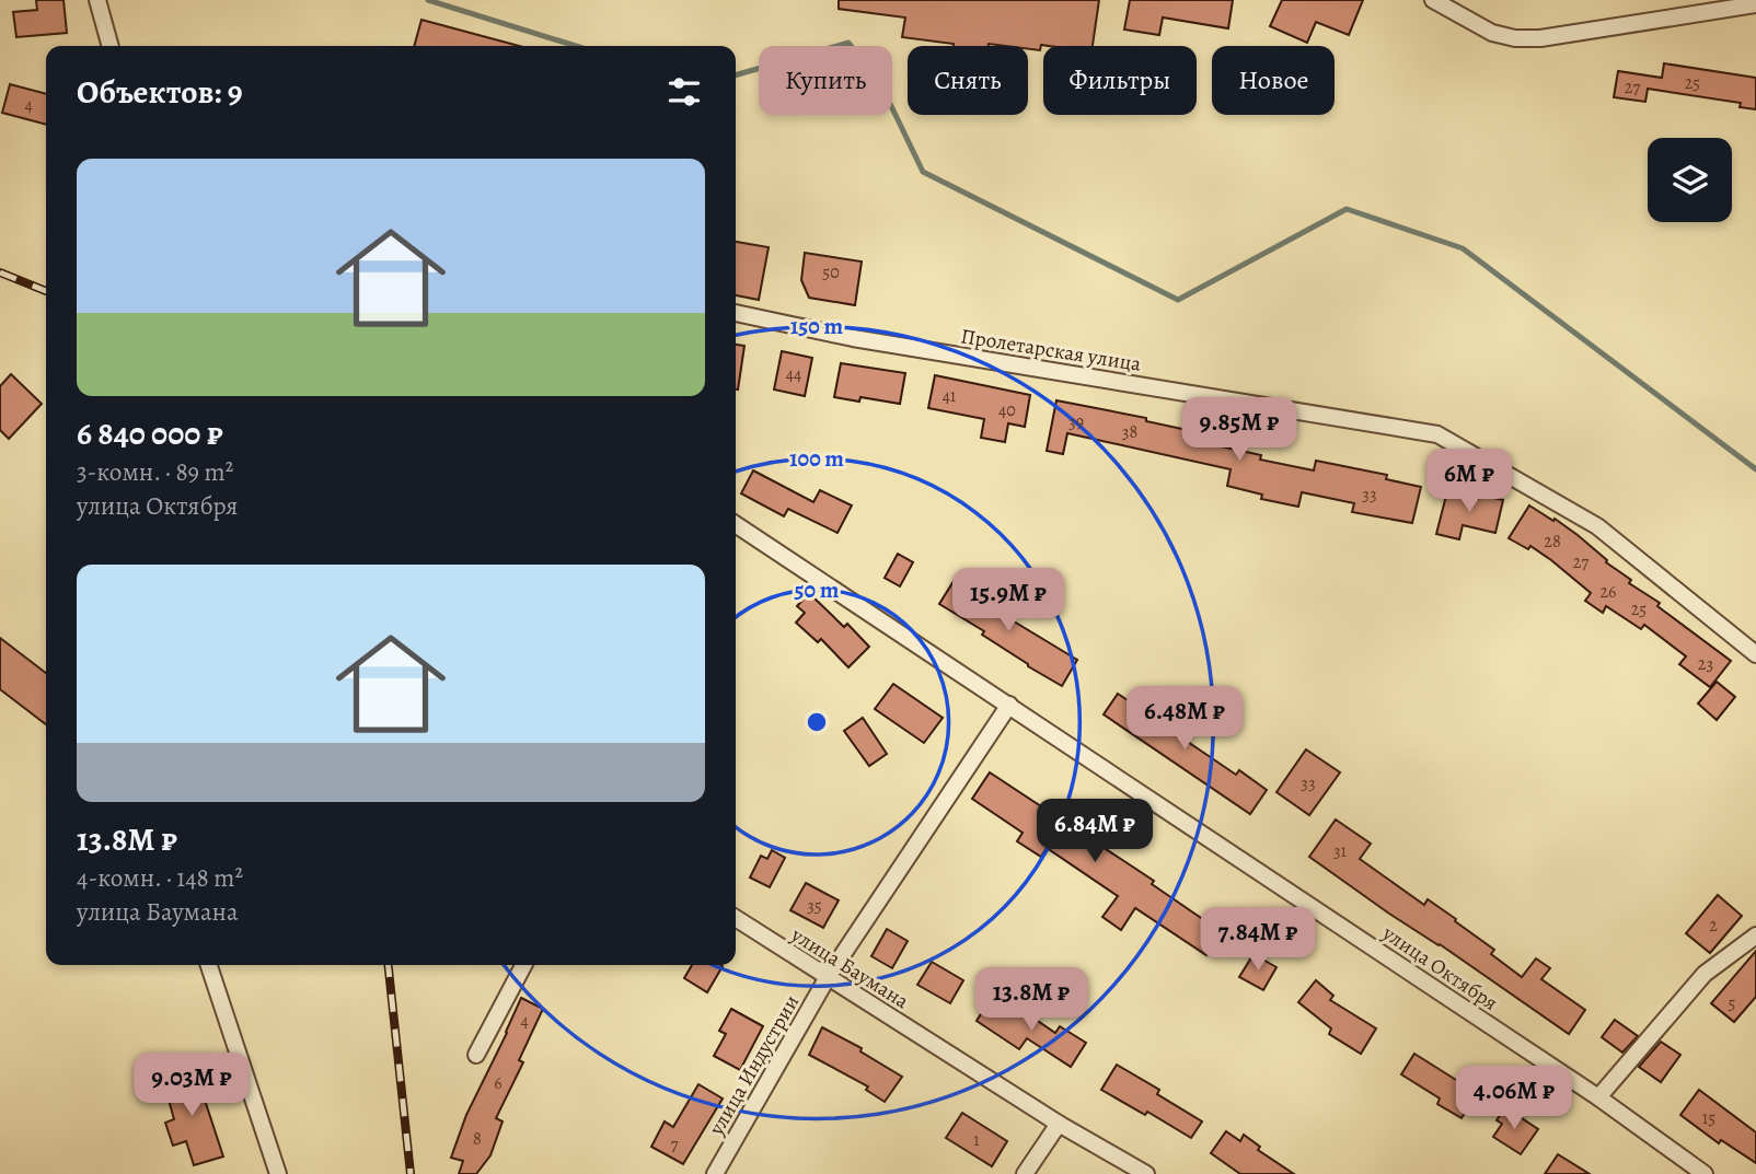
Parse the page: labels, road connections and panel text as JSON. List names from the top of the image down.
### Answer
{
  "streets": {
    "street": [
      "Пролетарская улица",
      "улица Баумана",
      "улица Октября",
      "улица Индустрии"
    ]
  },
  "crossings": [
    ["улица Баумана", "улица Индустрии"],
    ["улица Октября", "улица Индустрии"]
  ],
  "house_numbers": [
    "25",
    "27",
    "4",
    "50",
    "44",
    "41",
    "40",
    "39",
    "38",
    "33",
    "28",
    "27",
    "26",
    "25",
    "23",
    "33",
    "31",
    "35",
    "2",
    "5",
    "4",
    "6",
    "15",
    "8",
    "1",
    "7"
  ],
  "page": {
    "chip": [
      "Купить",
      "Снять",
      "Фильтры",
      "Новое"
    ],
    "heading": "Объектов: 9",
    "list": [
      {
        "name": "6 840 000 ₽",
        "note": "3-комн. · 89 m² · улица Октября"
      },
      {
        "name": "13.8M ₽",
        "note": "4-комн. · 148 m² · улица Баумана"
      }
    ],
    "price": [
      "9.85M ₽",
      "6M ₽",
      "15.9M ₽",
      "6.48M ₽",
      "6.84M ₽",
      "7.84M ₽",
      "13.8M ₽",
      "9.03M ₽",
      "4.06M ₽"
    ]
  },
  "rings": ["150 m", "100 m", "50 m"]
}
